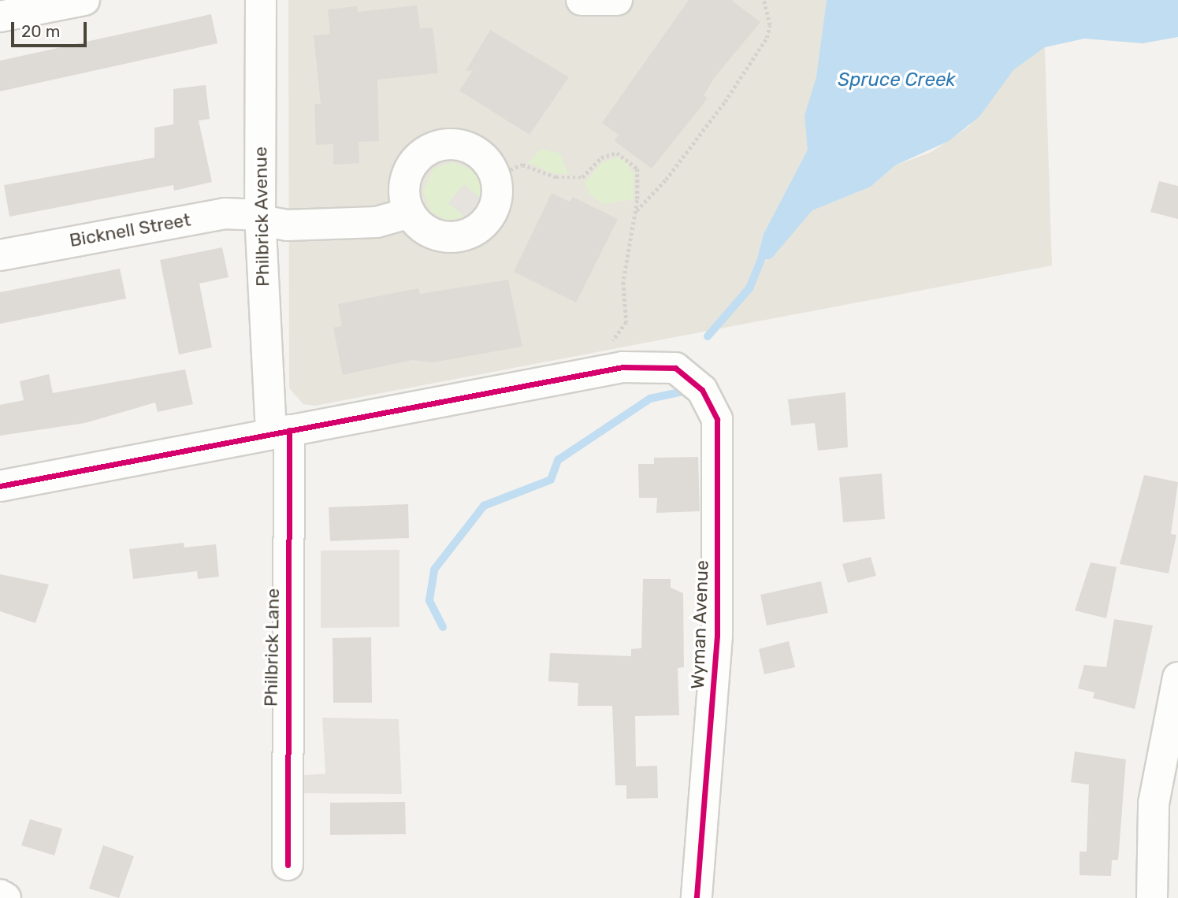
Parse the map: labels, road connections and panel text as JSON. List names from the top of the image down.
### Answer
{
  "streets": {
    "street": [
      "Philbrick Avenue",
      "Bicknell Street",
      "Wyman Avenue",
      "Philbrick Lane"
    ]
  },
  "crossings": [
    ["Philbrick Avenue", "Bicknell Street"],
    ["Philbrick Avenue", "Philbrick Lane"]
  ],
  "water": ["Spruce Creek"],
  "scale_bar": "20 m"
}
